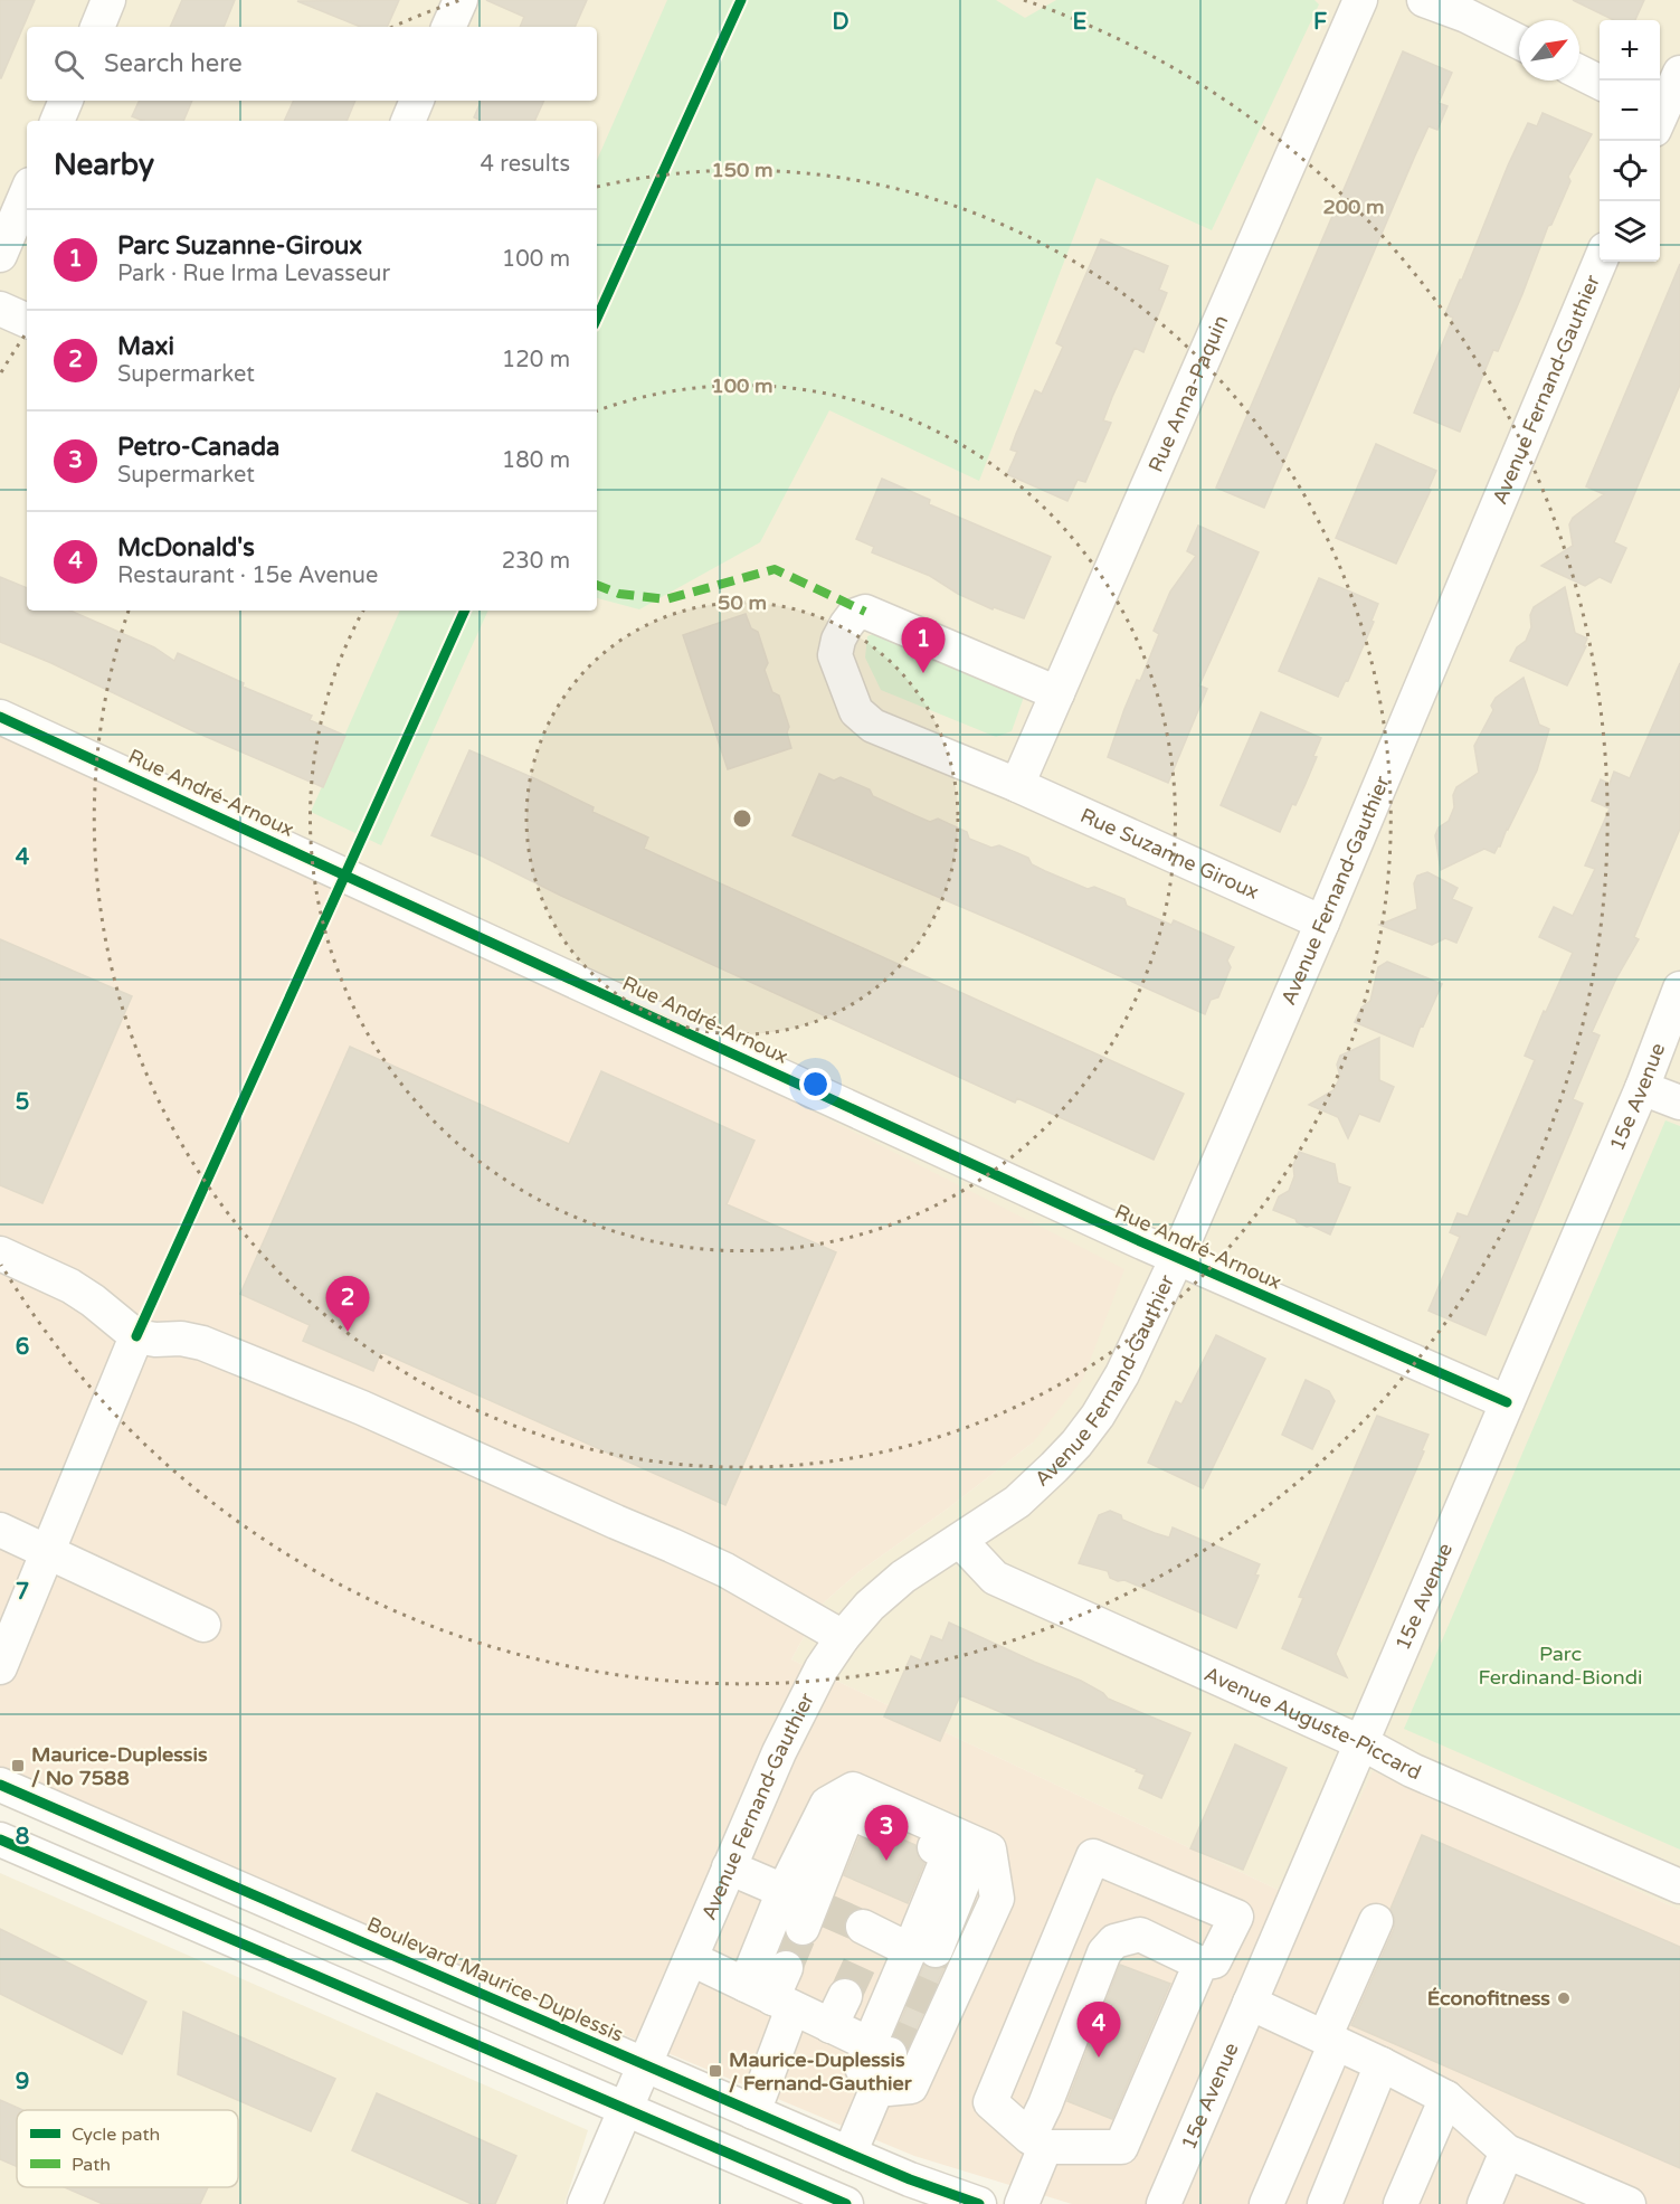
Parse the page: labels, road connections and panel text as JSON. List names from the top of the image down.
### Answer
{
  "streets": {
    "street": [
      "Avenue Fernand-Gauthier",
      "Rue Anna-Paquin",
      "Rue André-Arnoux",
      "Rue Suzanne Giroux",
      "15e Avenue",
      "Avenue Auguste-Piccard",
      "Boulevard Maurice-Duplessis"
    ]
  },
  "crossings": [
    ["Avenue Fernand-Gauthier", "Rue André-Arnoux"],
    ["Avenue Fernand-Gauthier", "Rue Suzanne Giroux"],
    ["Avenue Fernand-Gauthier", "Avenue Auguste-Piccard"],
    ["Avenue Fernand-Gauthier", "Boulevard Maurice-Duplessis"],
    ["Rue Anna-Paquin", "Rue Suzanne Giroux"],
    ["Rue André-Arnoux", "15e Avenue"],
    ["15e Avenue", "Avenue Auguste-Piccard"]
  ],
  "parks": ["Parc Ferdinand-Biondi"],
  "places": {
    "transit": ["Maurice-Duplessis / No 7588", "Maurice-Duplessis / Fernand-Gauthier"],
    "other": ["Éconofitness"]
  },
  "legend": ["Cycle path", "Path"],
  "north": "top right",
  "page": {
    "map_buttons": ["+", "−"],
    "search": "Search here",
    "heading": ["Nearby", "4 results"],
    "list": [
      {
        "mark": "1",
        "name": "Parc Suzanne-Giroux",
        "note": "Park · Rue Irma Levasseur",
        "value": "100 m"
      },
      {
        "mark": "2",
        "name": "Maxi",
        "note": "Supermarket",
        "value": "120 m"
      },
      {
        "mark": "3",
        "name": "Petro-Canada",
        "note": "Supermarket",
        "value": "180 m"
      },
      {
        "mark": "4",
        "name": "McDonald's",
        "note": "Restaurant · 15e Avenue",
        "value": "230 m"
      }
    ],
    "pins": [
      "1",
      "2",
      "3",
      "4"
    ]
  },
  "grid": {
    "columns": ["D", "E", "F"],
    "rows": [
      "4",
      "5",
      "6",
      "7",
      "8",
      "9"
    ]
  },
  "rings": [
    "150 m",
    "200 m",
    "100 m",
    "50 m"
  ]
}
